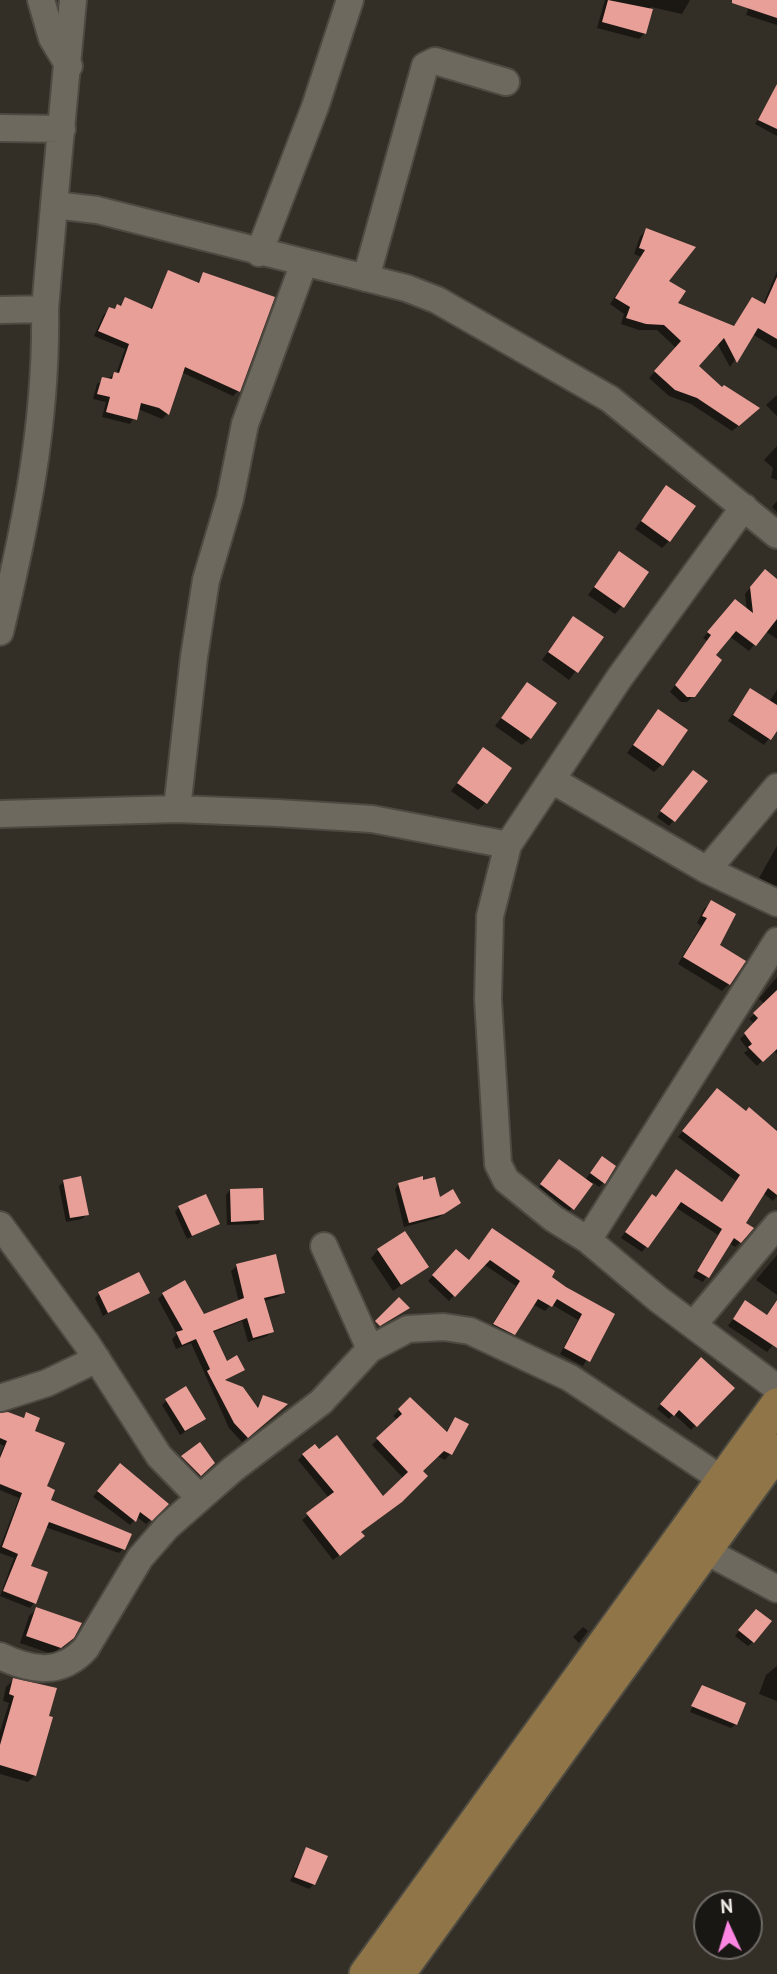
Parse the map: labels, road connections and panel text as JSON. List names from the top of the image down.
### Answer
{
  "north": "top"
}
